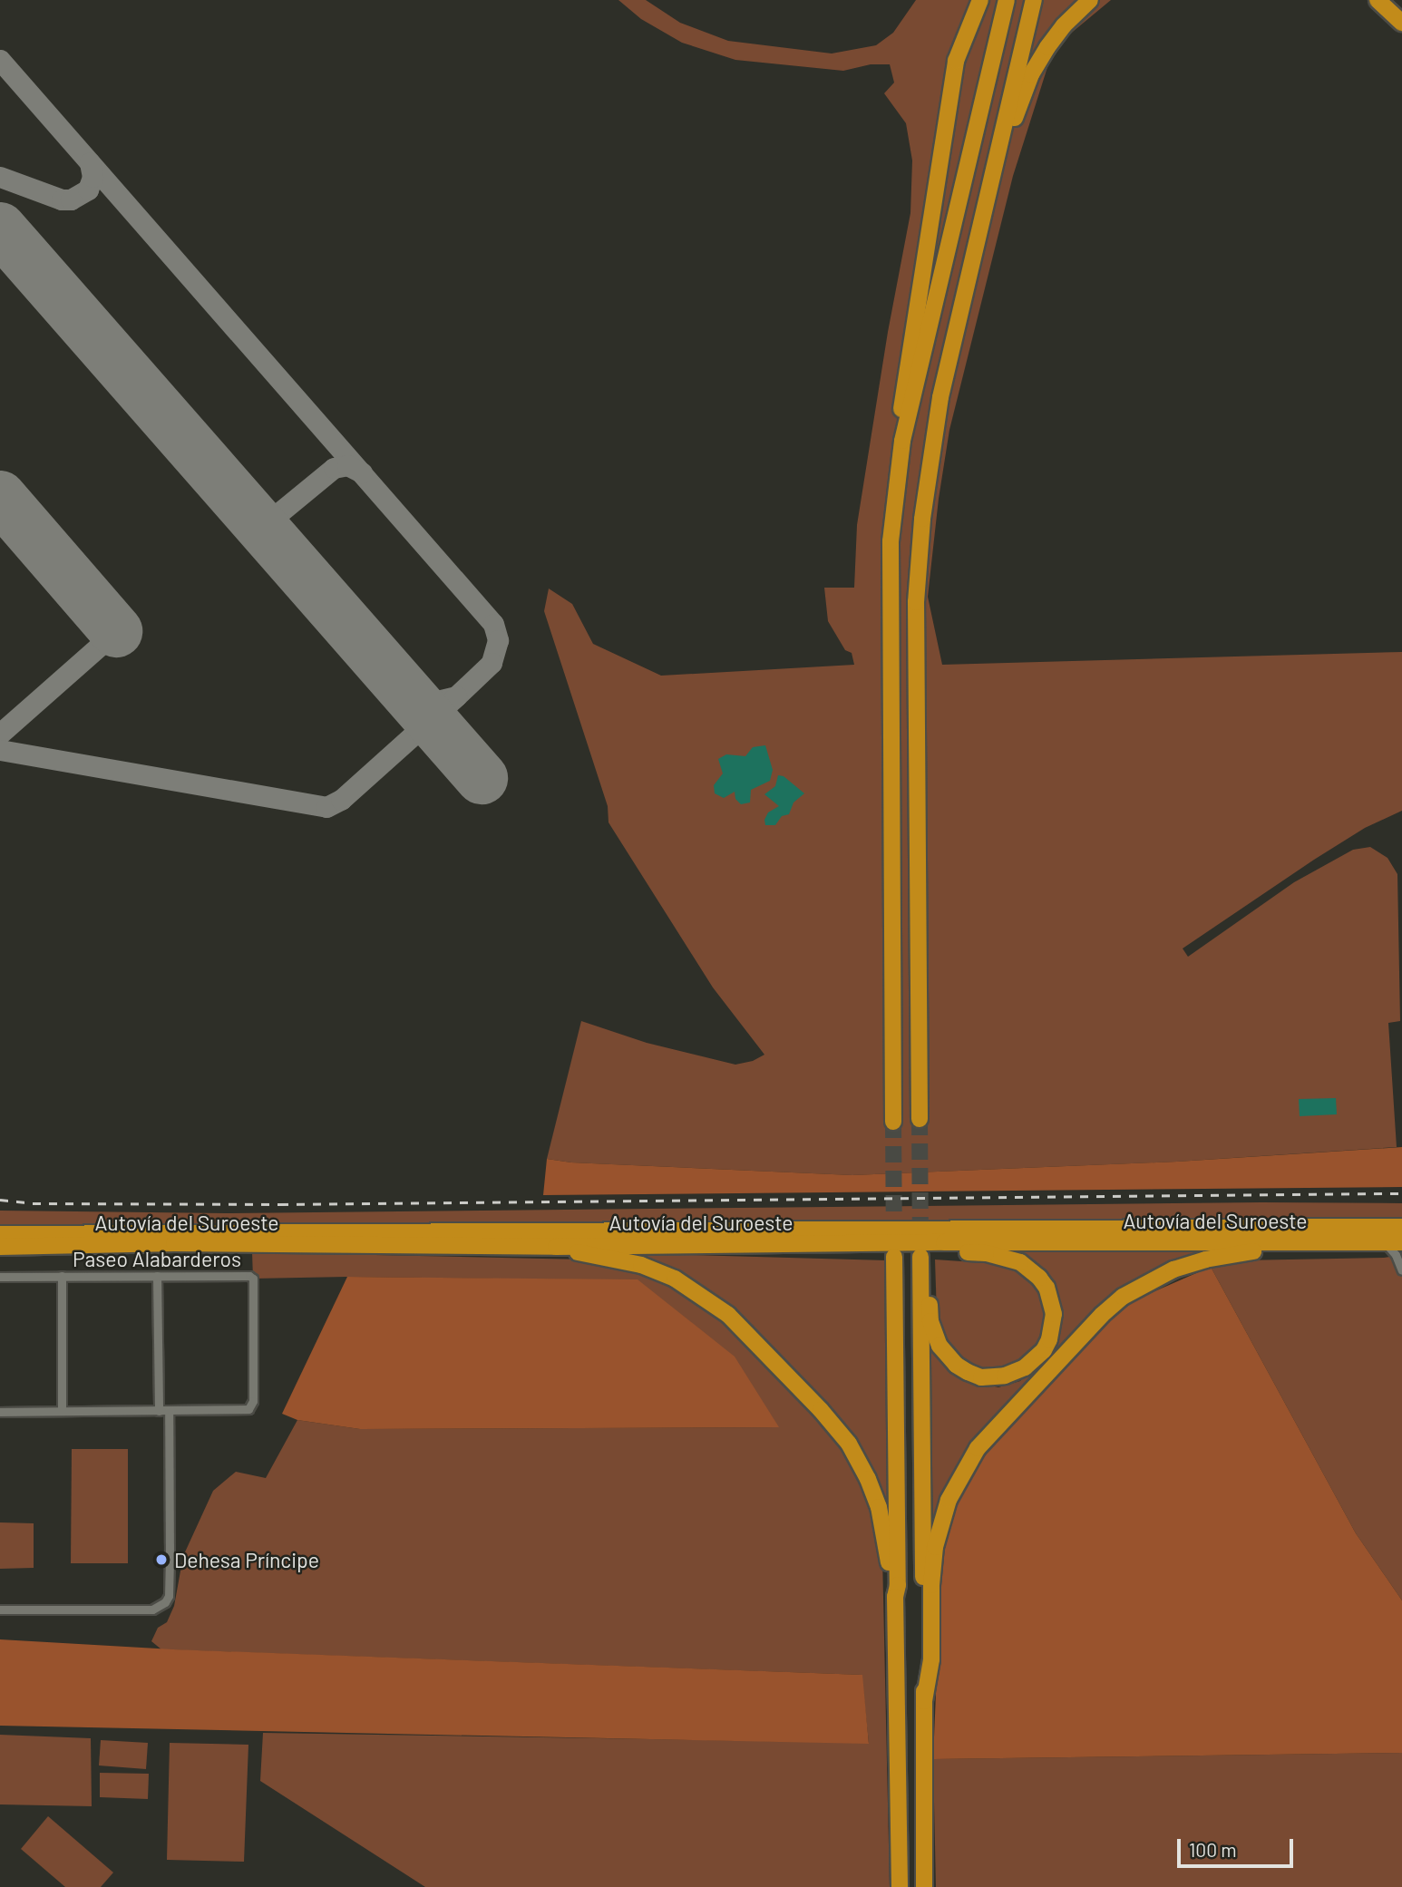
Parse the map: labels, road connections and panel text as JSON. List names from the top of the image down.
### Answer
{
  "streets": {
    "highway": ["Autovía del Suroeste"],
    "street": ["Paseo Alabarderos"]
  },
  "places": ["Dehesa Príncipe"],
  "scale_bar": "100 m"
}
